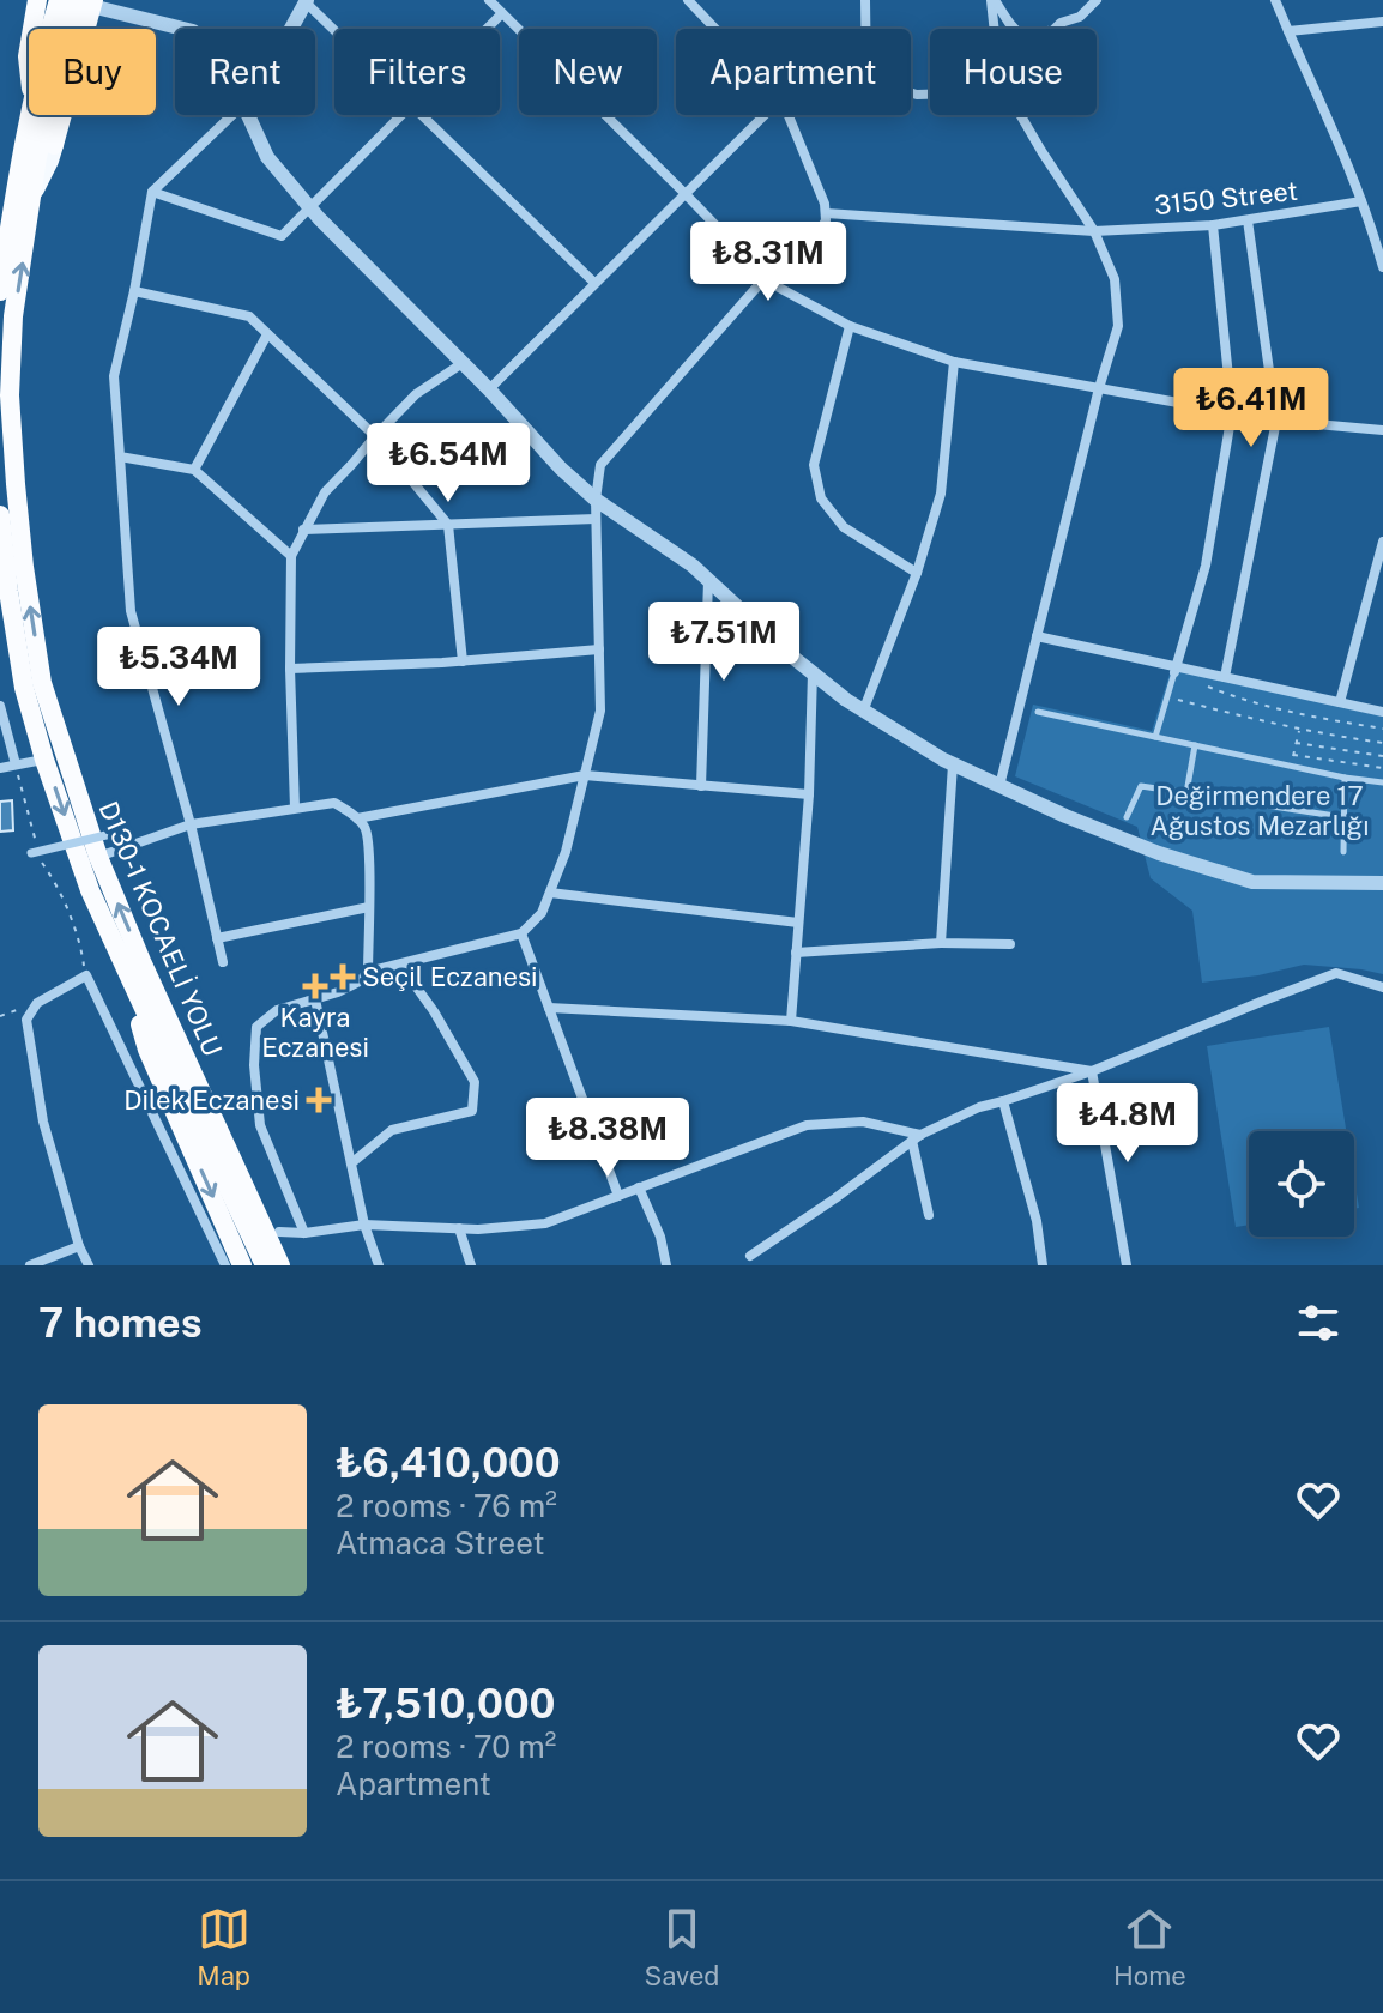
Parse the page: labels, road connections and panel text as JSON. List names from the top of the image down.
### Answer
{
  "streets": {
    "highway": ["D130-1 KOCAELİ YOLU"],
    "street": ["3150 Street"]
  },
  "parks": ["Değirmendere 17 Ağustos Mezarlığı"],
  "places": {
    "health": ["Seçil Eczanesi", "Kayra Eczanesi", "Dilek Eczanesi"]
  },
  "page": {
    "chip": [
      "Buy",
      "Rent",
      "Filters",
      "New",
      "Apartment",
      "House"
    ],
    "price": [
      "₺8.31M",
      "₺6.41M",
      "₺6.54M",
      "₺7.51M",
      "₺5.34M",
      "₺4.8M",
      "₺8.38M"
    ],
    "heading": "7 homes",
    "list": [
      {
        "name": "₺6,410,000",
        "note": "2 rooms · 76 m² · Atmaca Street"
      },
      {
        "name": "₺7,510,000",
        "note": "2 rooms · 70 m² · Apartment"
      }
    ],
    "tabs": ["Map", "Saved", "Home"]
  }
}
